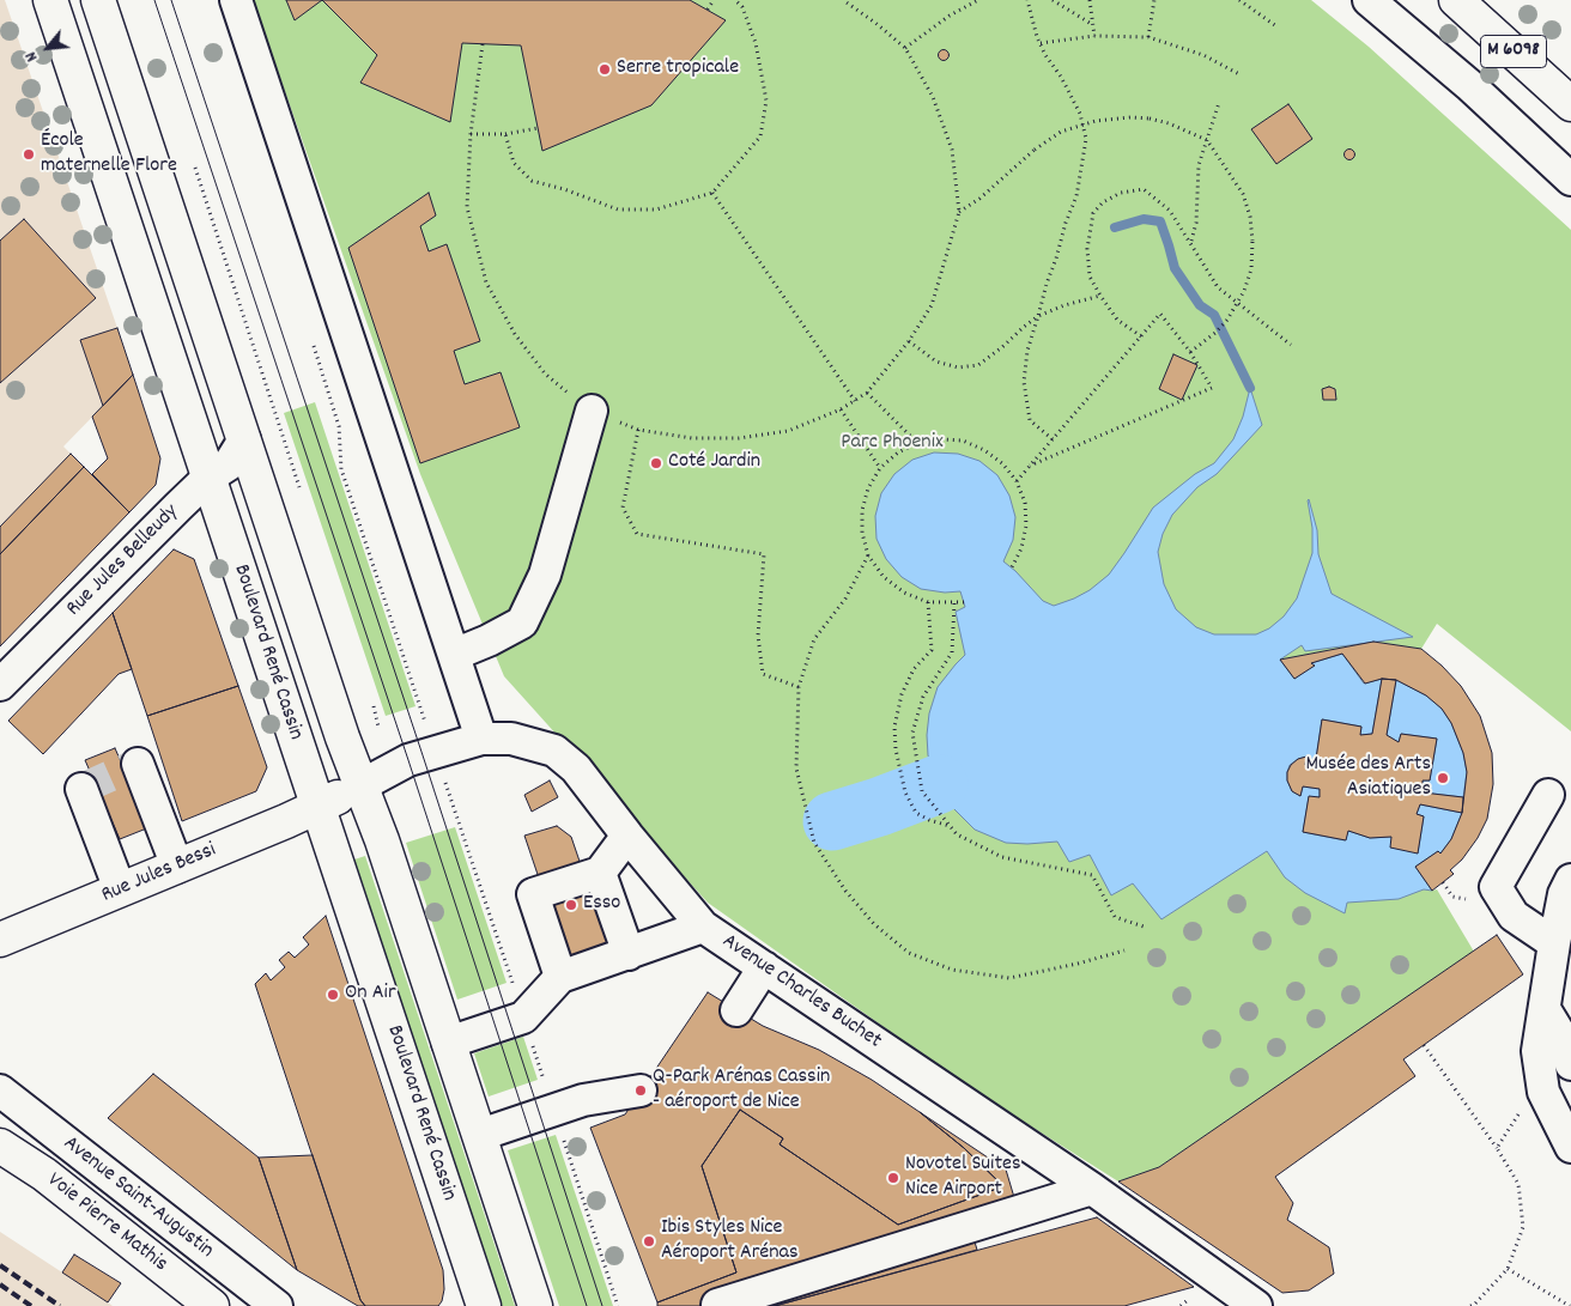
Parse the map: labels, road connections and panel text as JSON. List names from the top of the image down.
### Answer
{
  "streets": {
    "main road": [
      "M 6098",
      "Boulevard René Cassin",
      "Rue Jules Bessi",
      "Voie Pierre Mathis"
    ],
    "street": ["Rue Jules Belleudy", "Avenue Charles Buchet", "Avenue Saint-Augustin"]
  },
  "crossings": [
    ["Rue Jules Belleudy", "Boulevard René Cassin"],
    ["Boulevard René Cassin", "Rue Jules Bessi"],
    ["Rue Jules Bessi", "Avenue Charles Buchet"]
  ],
  "parks": ["Parc Phoenix"],
  "places": [
    "Serre tropicale",
    "École maternelle Flore",
    "Coté Jardin",
    "Musée des Arts Asiatiques",
    "Esso",
    "On Air",
    "Q-Park Arénas Cassin - aéroport de Nice",
    "Novotel Suites Nice Airport",
    "Ibis Styles Nice Aéroport Arénas"
  ],
  "north": "bottom left"
}
